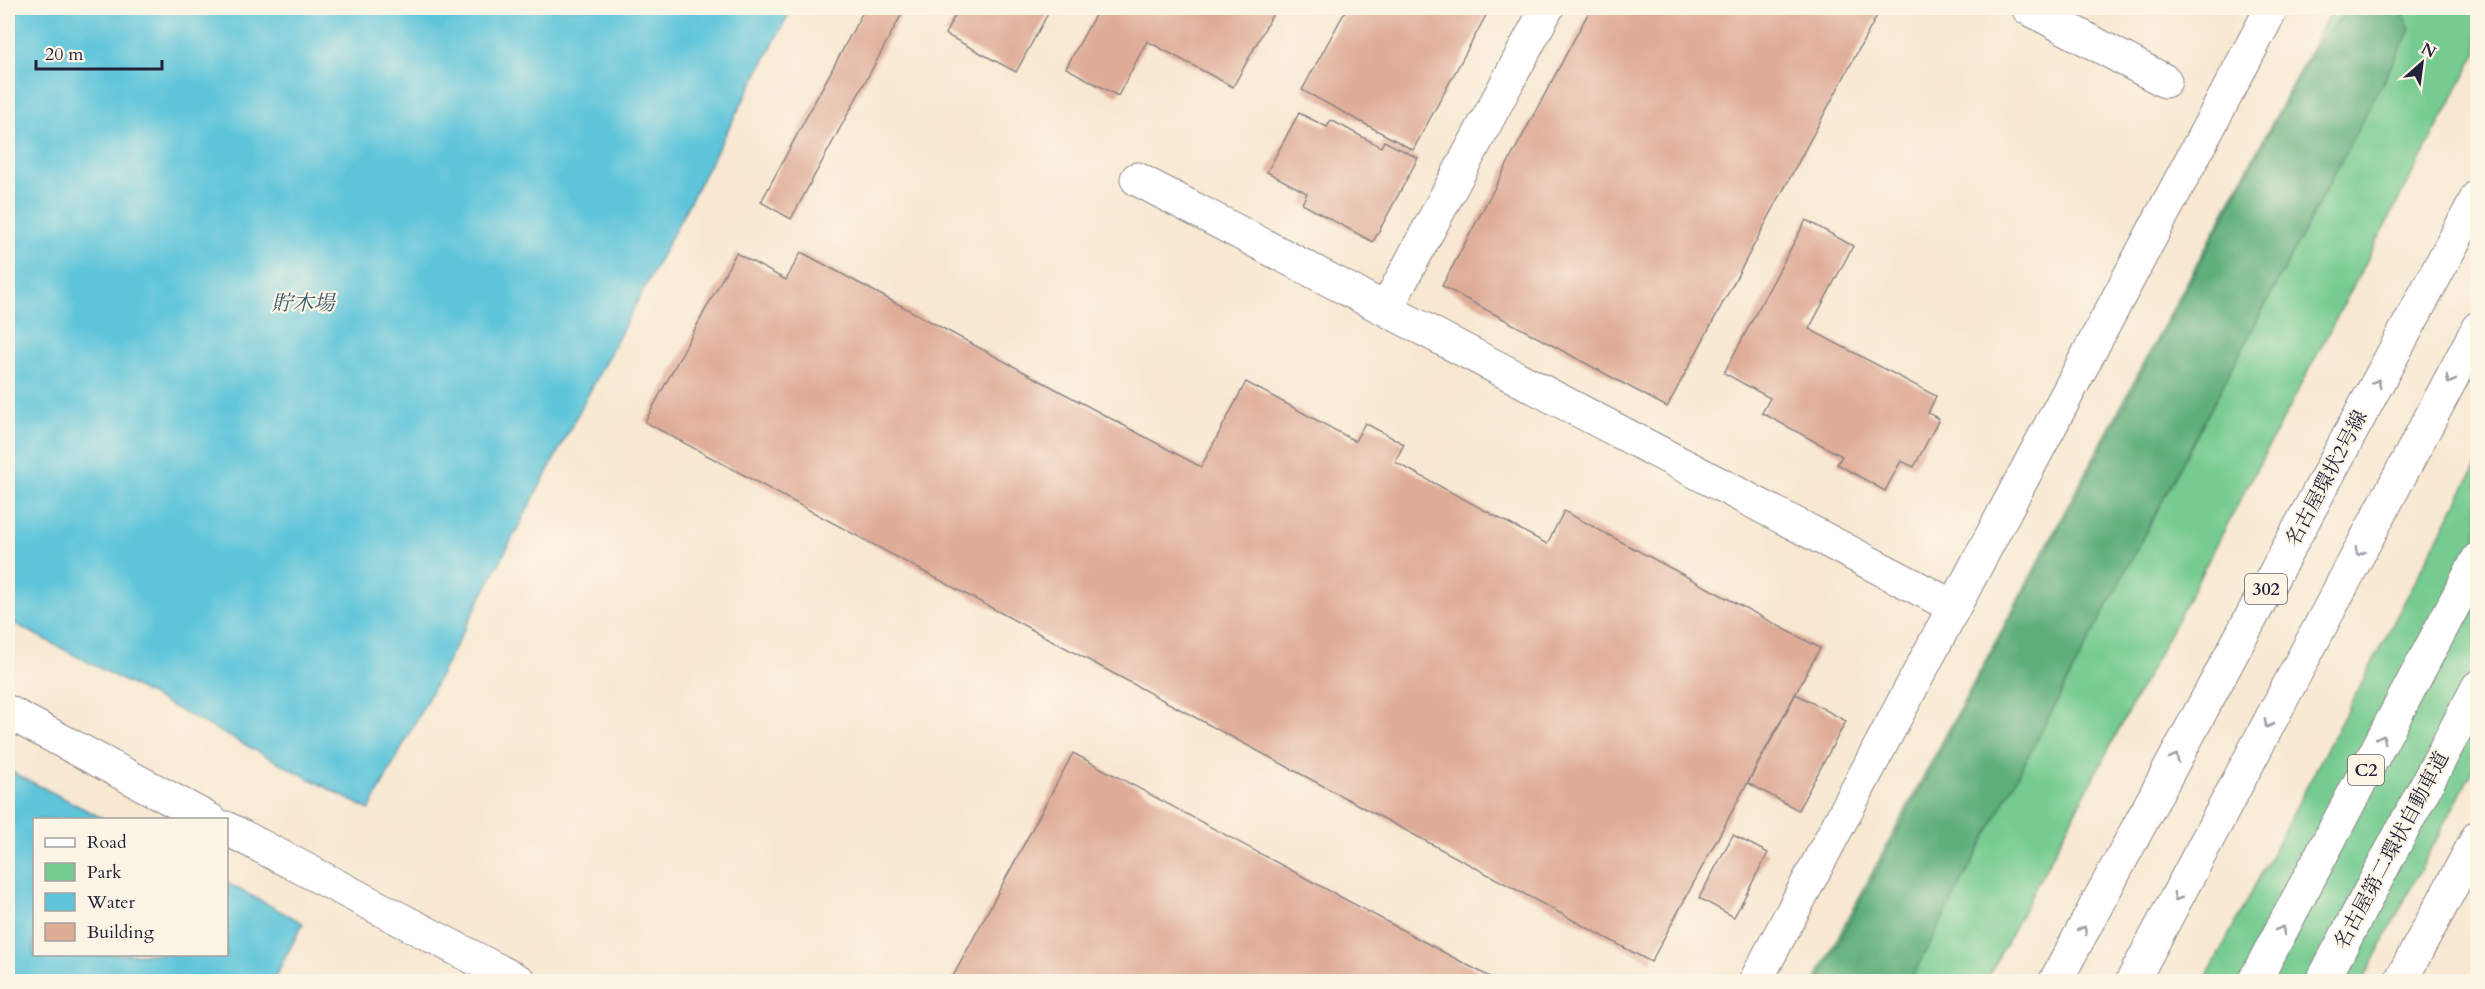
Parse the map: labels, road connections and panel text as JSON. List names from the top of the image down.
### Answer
{
  "streets": {
    "main road": [
      "名古屋環状2号線",
      "302",
      "C2",
      "名古屋第二環状自動車道"
    ]
  },
  "water": ["貯木場"],
  "legend": [
    "Road",
    "Park",
    "Water",
    "Building"
  ],
  "scale_bar": "20 m",
  "north": "top right"
}
